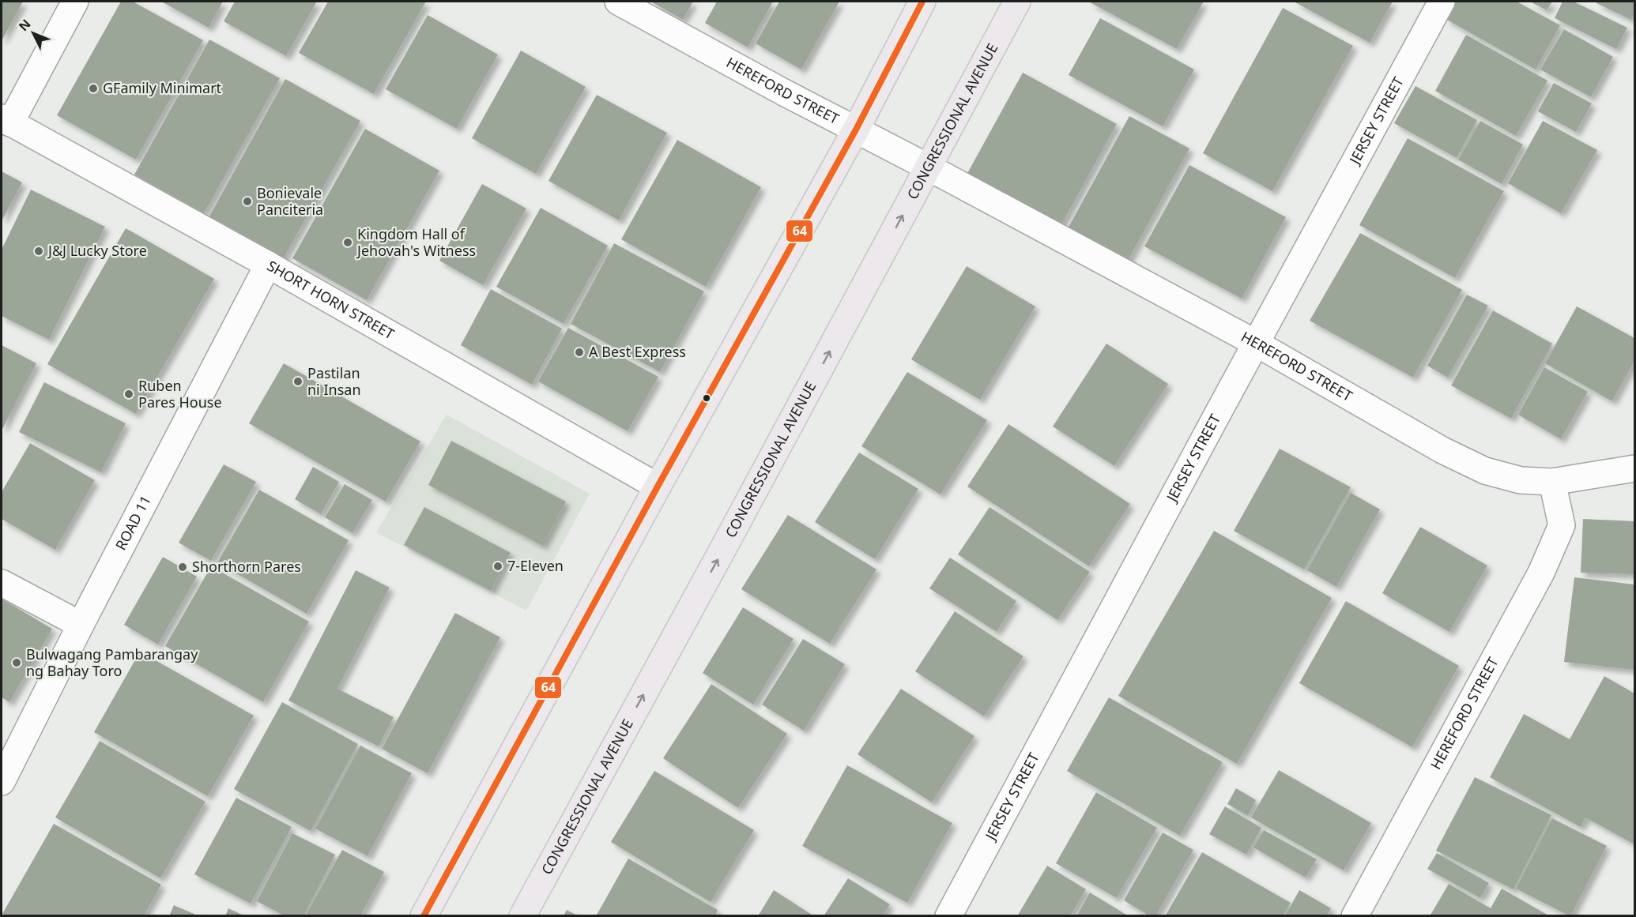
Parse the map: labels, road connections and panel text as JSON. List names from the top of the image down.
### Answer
{
  "streets": {
    "main road": ["CONGRESSIONAL AVENUE"],
    "street": [
      "HEREFORD STREET",
      "JERSEY STREET",
      "SHORT HORN STREET",
      "ROAD 11"
    ]
  },
  "crossings": [
    ["HEREFORD STREET", "CONGRESSIONAL AVENUE"],
    ["HEREFORD STREET", "JERSEY STREET"],
    ["SHORT HORN STREET", "ROAD 11"]
  ],
  "places": [
    "GFamily Minimart",
    "Bonievale Panciteria",
    "Kingdom Hall of Jehovah's Witness",
    "J&J Lucky Store",
    "A Best Express",
    "Pastilan ni Insan",
    "Ruben Pares House",
    "7-Eleven",
    "Shorthorn Pares",
    "Bulwagang Pambarangay ng Bahay Toro"
  ],
  "lines": ["transit line 64"],
  "north": "top left"
}
